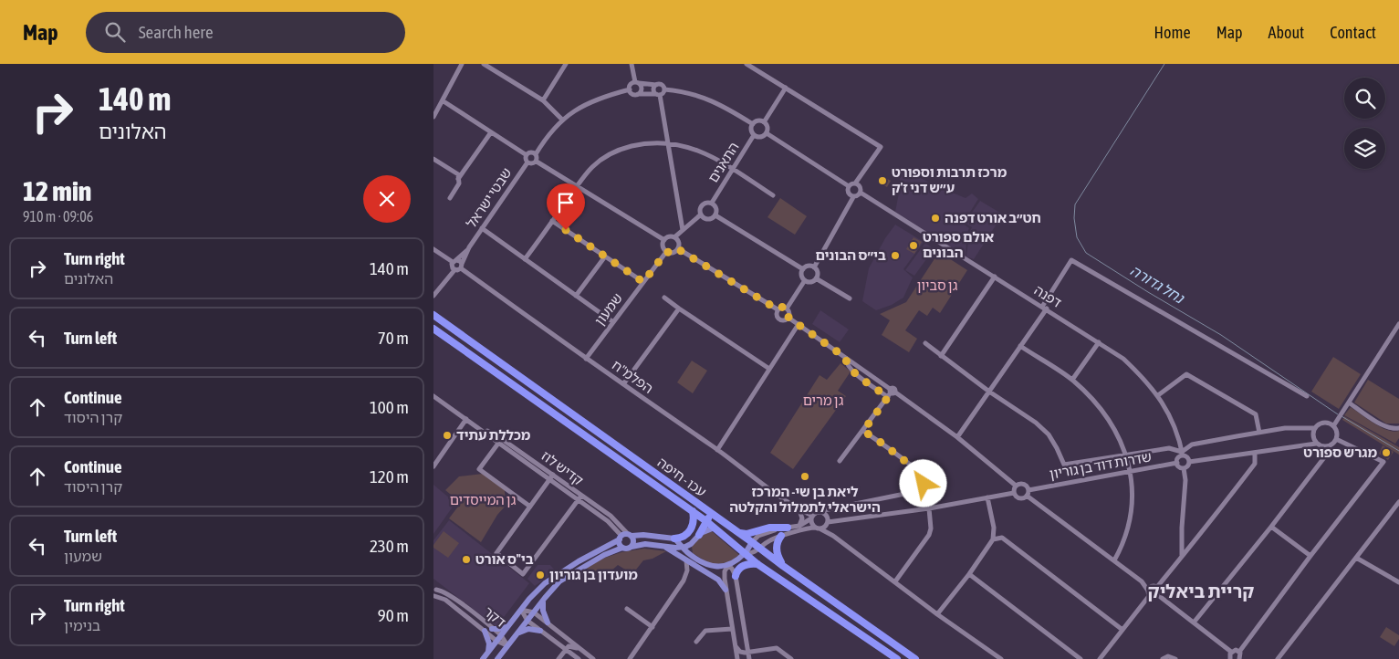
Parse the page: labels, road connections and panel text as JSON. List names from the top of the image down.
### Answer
{
  "streets": {
    "highway": ["עכו - חיפה"],
    "street": [
      "התאנים",
      "שבטי ישראל",
      "דפנה",
      "שמעון",
      "הפלמ\"ח",
      "שדרות דוד בן גוריון",
      "קדיש לוז",
      "דקר"
    ]
  },
  "crossings": [
    ["שבטי ישראל", "הפלמ\"ח"],
    ["דפנה", "שדרות דוד בן גוריון"],
    ["שמעון", "הפלמ\"ח"]
  ],
  "districts": ["קריית ביאליק"],
  "water": ["נחל גדורה"],
  "parks": ["גן סביון", "גן מרים", "גן המייסדים"],
  "places": [
    "מרכז תרבות וספורט ע״ש דני ז'ק",
    "חט״ב אורט דפנה",
    "אולם ספורט הבונים",
    "בי״ס הבונים",
    "מכללת עתיד",
    "מגרש ספורט",
    "ליאת בן שי- המרכז הישראלי לתמלול והקלטה",
    "בי\"ס אורט",
    "מועדון בן גוריון"
  ],
  "page": {
    "header": "Map",
    "search": "Search here",
    "nav": [
      "Home",
      "Map",
      "About",
      "Contact"
    ],
    "turn": ["140 m", "האלונים"],
    "heading": ["12 min", "910 m · 09:06"],
    "list": [
      {
        "name": "Turn right",
        "note": "האלונים",
        "value": "140 m"
      },
      {
        "name": "Turn left",
        "value": "70 m"
      },
      {
        "name": "Continue",
        "note": "קרן היסוד",
        "value": "100 m"
      },
      {
        "name": "Continue",
        "note": "קרן היסוד",
        "value": "120 m"
      },
      {
        "name": "Turn left",
        "note": "שמעון",
        "value": "230 m"
      },
      {
        "name": "Turn right",
        "note": "בנימין",
        "value": "90 m"
      }
    ]
  }
}
